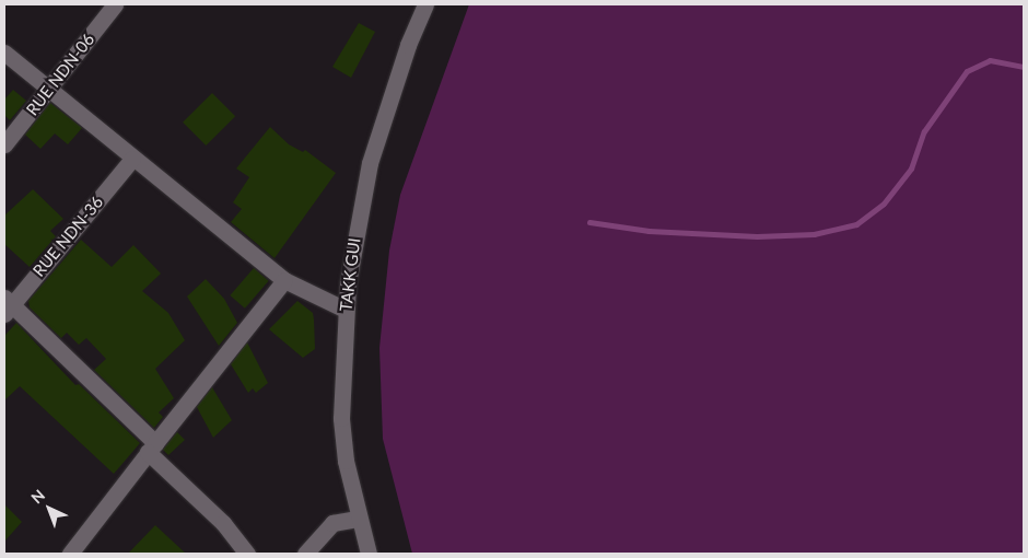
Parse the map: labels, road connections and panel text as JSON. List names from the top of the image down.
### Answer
{
  "streets": {
    "street": ["RUE NDN-06", "RUE NDN-36", "TAKK GUI"]
  },
  "north": "top left"
}
